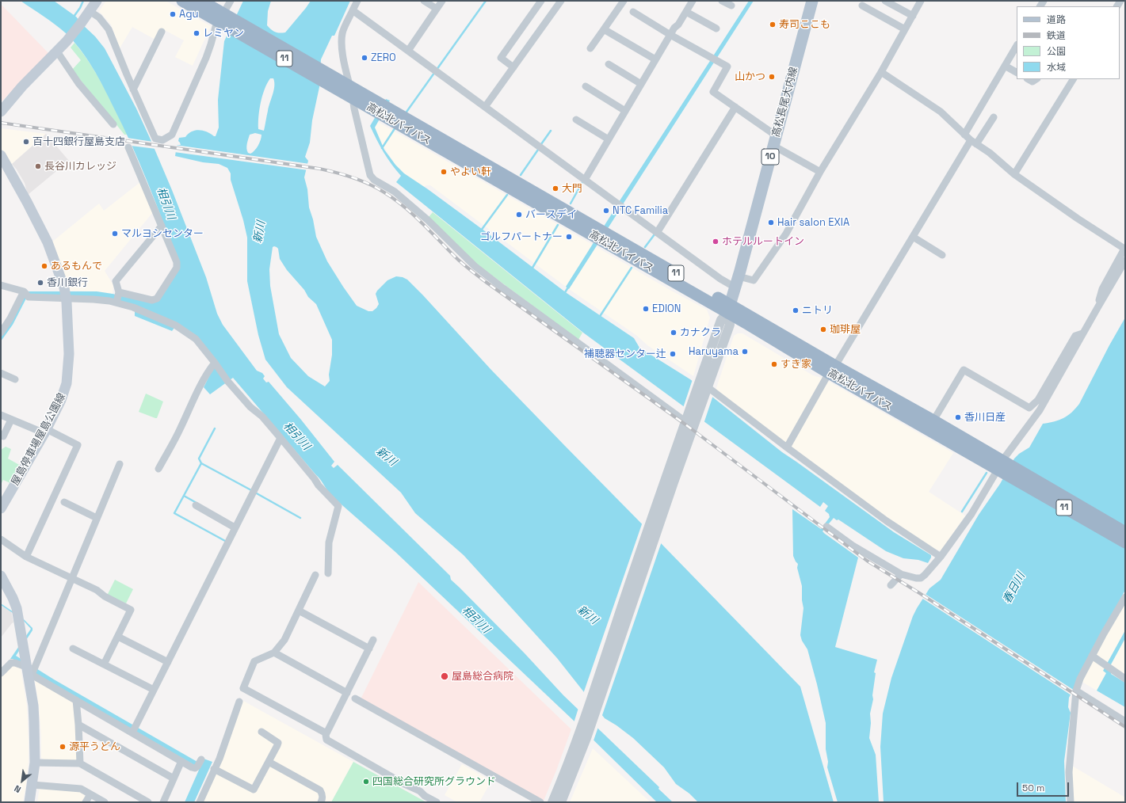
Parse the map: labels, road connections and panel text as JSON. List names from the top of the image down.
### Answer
{
  "streets": {
    "highway": ["11", "高松北バイパス"],
    "main road": ["高松長尾大内線", "10", "屋島停車場屋島公園線"]
  },
  "crossings": [
    ["高松長尾大内線", "高松北バイパス"]
  ],
  "water": ["相引川", "新川", "春日川"],
  "places": [
    "Agu",
    "寿司ここも",
    "レミヤン",
    "ZERO",
    "山かつ",
    "百十四銀行屋島支店",
    "長谷川カレッジ",
    "やよい軒",
    "大門",
    "NTC Familia",
    "バースデイ",
    "Hair salon EXIA",
    "マルヨシセンター",
    "ゴルフパートナー",
    "ホテルルートイン",
    "あるもんで",
    "香川銀行",
    "EDION",
    "ニトリ",
    "珈琲屋",
    "カナクラ",
    "Haruyama",
    "補聴器センター辻",
    "すき家",
    "香川日産",
    "屋島総合病院",
    "源平うどん",
    "四国総合研究所グラウンド"
  ],
  "legend": [
    "道路",
    "鉄道",
    "公園",
    "水域"
  ],
  "scale_bar": "50 m",
  "north": "bottom left"
}
